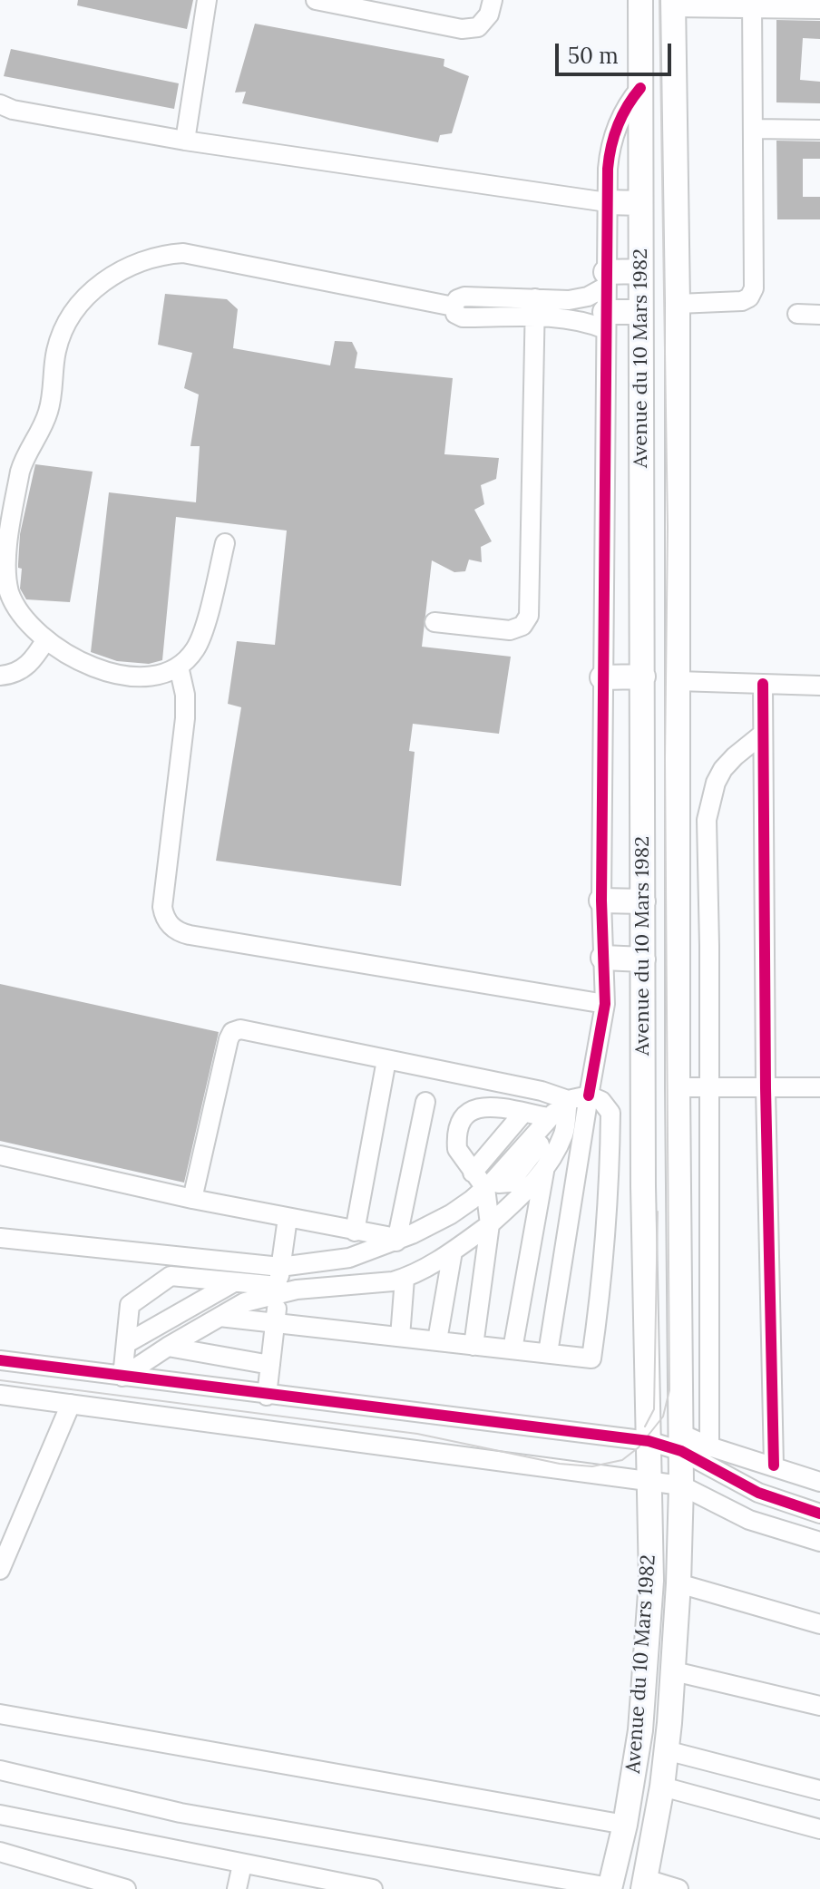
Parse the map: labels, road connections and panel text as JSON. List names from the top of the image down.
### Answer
{
  "streets": {
    "main road": ["Avenue du 10 Mars 1982"]
  },
  "scale_bar": "50 m"
}
